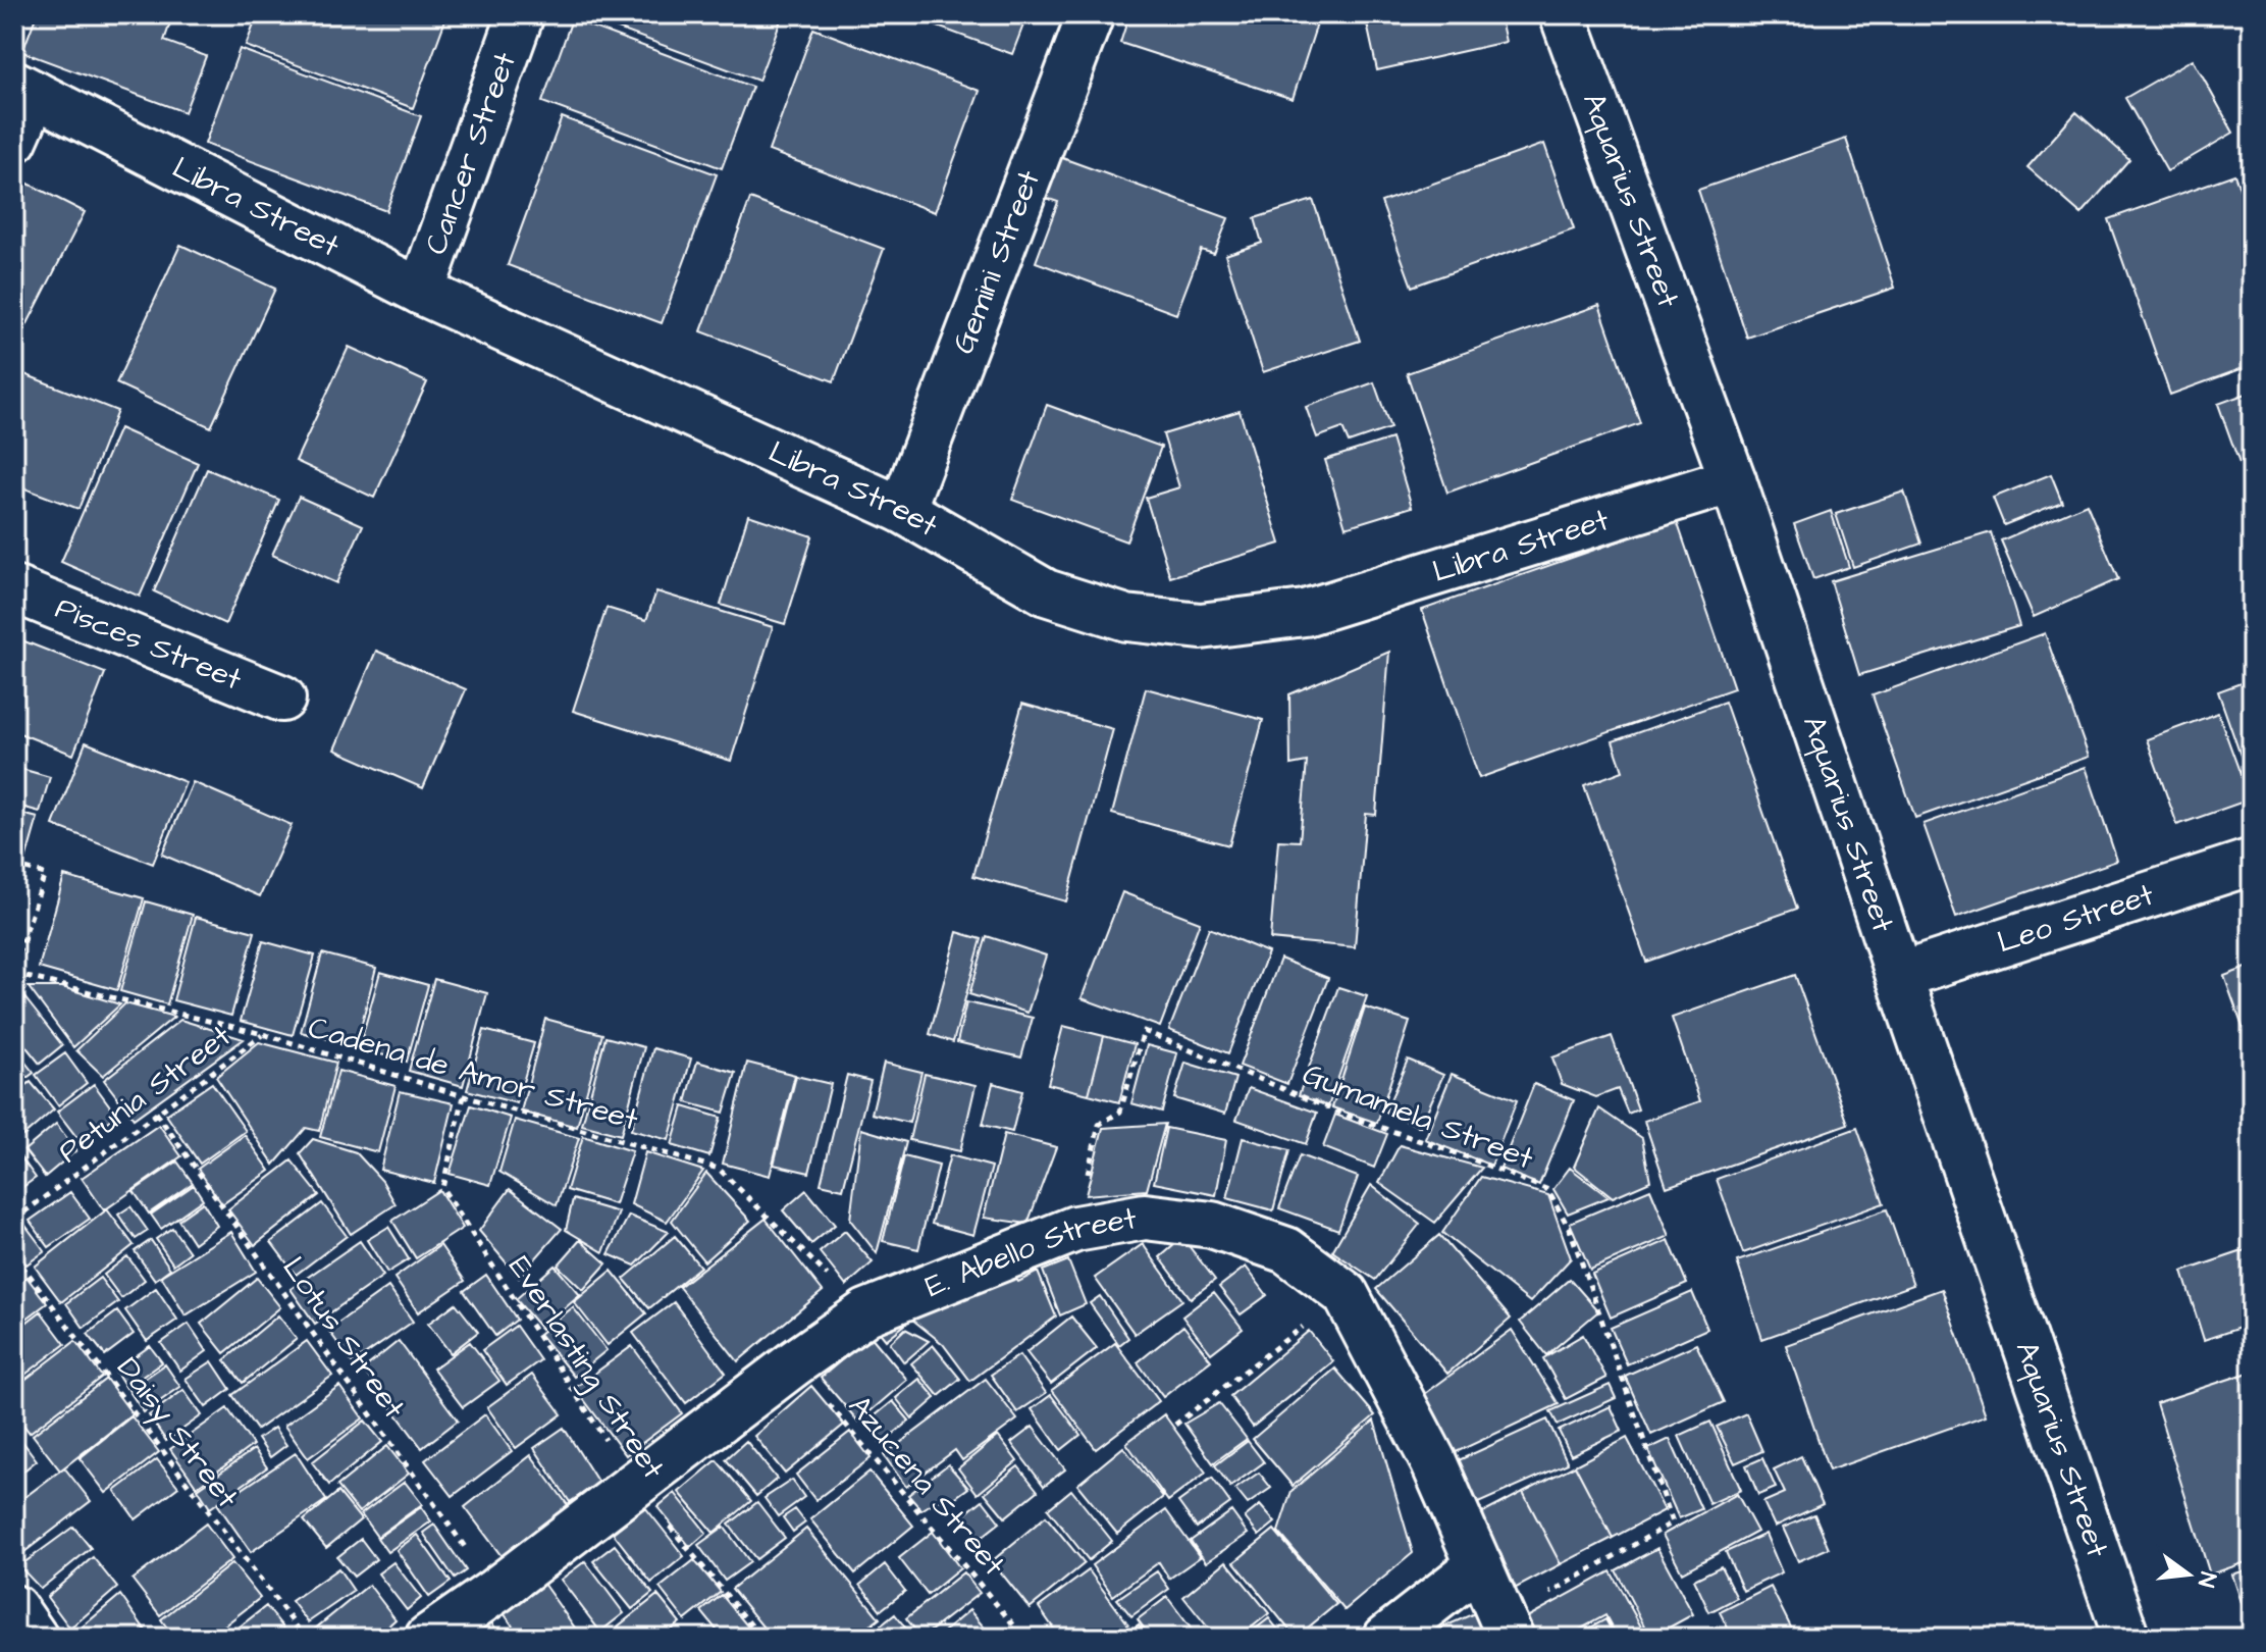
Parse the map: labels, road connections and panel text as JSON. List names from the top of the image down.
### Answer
{
  "streets": {
    "street": [
      "Cancer Street",
      "Aquarius Street",
      "Libra Street",
      "Gemini Street",
      "Pisces Street",
      "Leo Street",
      "E. Abello Street"
    ],
    "path": [
      "Cadena de Amor Street",
      "Petunia Street",
      "Gumamela Street",
      "Lotus Street",
      "Everlasting Street",
      "Daisy Street",
      "Azucena Street"
    ]
  },
  "crossings": [
    ["Cancer Street", "Libra Street"],
    ["Aquarius Street", "Libra Street"],
    ["Aquarius Street", "Leo Street"],
    ["Libra Street", "Gemini Street"],
    ["Cadena de Amor Street", "Petunia Street"],
    ["Cadena de Amor Street", "E. Abello Street"],
    ["Cadena de Amor Street", "Everlasting Street"],
    ["Petunia Street", "Lotus Street"],
    ["Gumamela Street", "E. Abello Street"],
    ["E. Abello Street", "Lotus Street"],
    ["E. Abello Street", "Everlasting Street"],
    ["E. Abello Street", "Azucena Street"]
  ],
  "north": "right"
}
